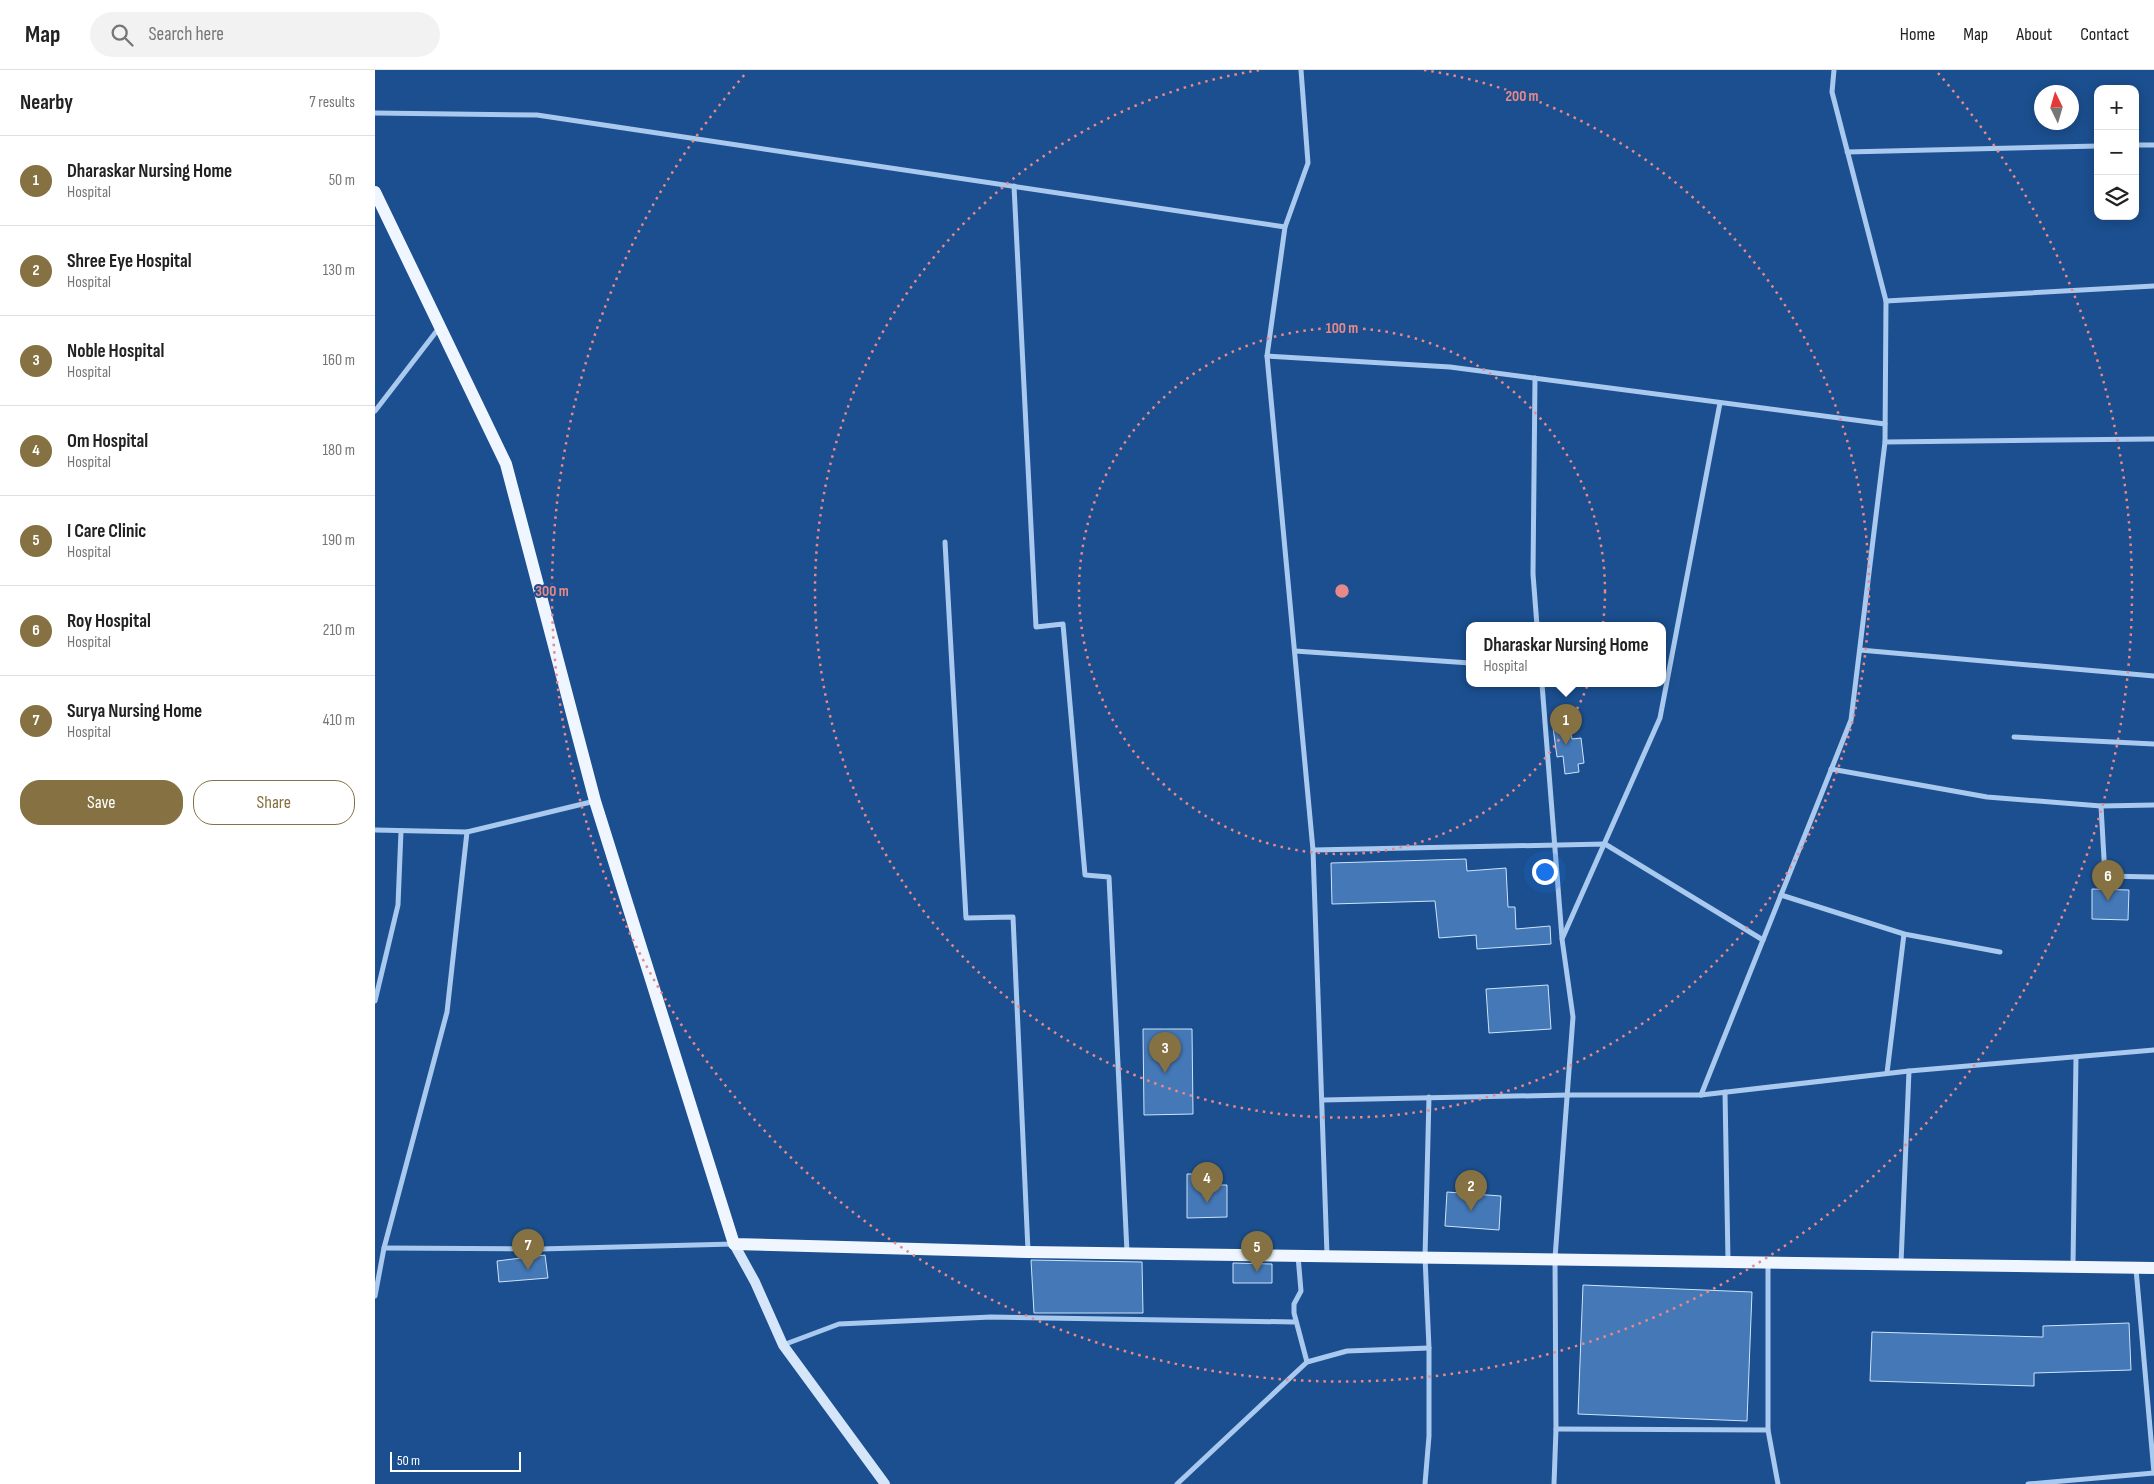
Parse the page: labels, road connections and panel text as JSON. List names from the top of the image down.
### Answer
{
  "scale_bar": "50 m",
  "north": "top",
  "page": {
    "header": "Map",
    "search": "Search here",
    "nav": [
      "Home",
      "Map",
      "About",
      "Contact"
    ],
    "heading": ["Nearby", "7 results"],
    "map_buttons": ["+", "−"],
    "list": [
      {
        "mark": "1",
        "name": "Dharaskar Nursing Home",
        "note": "Hospital",
        "value": "50 m"
      },
      {
        "mark": "2",
        "name": "Shree Eye Hospital",
        "note": "Hospital",
        "value": "130 m"
      },
      {
        "mark": "3",
        "name": "Noble Hospital",
        "note": "Hospital",
        "value": "160 m"
      },
      {
        "mark": "4",
        "name": "Om Hospital",
        "note": "Hospital",
        "value": "180 m"
      },
      {
        "mark": "5",
        "name": "I Care Clinic",
        "note": "Hospital",
        "value": "190 m"
      },
      {
        "mark": "6",
        "name": "Roy Hospital",
        "note": "Hospital",
        "value": "210 m"
      },
      {
        "mark": "7",
        "name": "Surya Nursing Home",
        "note": "Hospital",
        "value": "410 m"
      }
    ],
    "popup": ["Dharaskar Nursing Home", "Hospital"],
    "pins": [
      "1",
      "6",
      "3",
      "4",
      "2",
      "7",
      "5"
    ],
    "buttons": ["Save", "Share"],
    "scale": "50 m"
  },
  "rings": ["200 m", "100 m", "300 m"]
}
